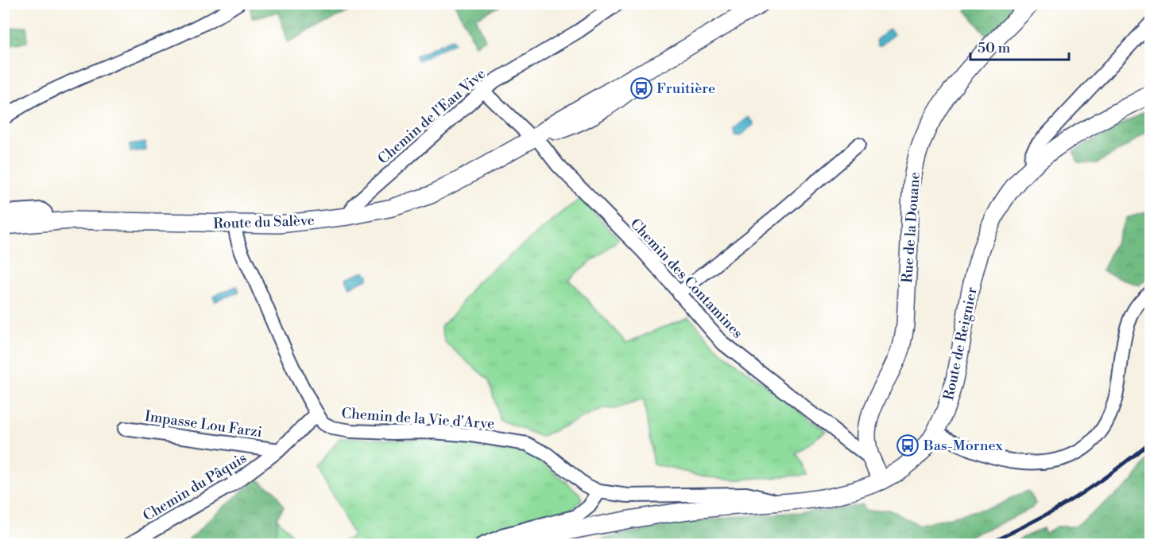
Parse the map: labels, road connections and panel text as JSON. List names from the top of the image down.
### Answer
{
  "streets": {
    "main road": ["Route du Salève", "Rue de la Douane", "Route de Reignier"],
    "street": [
      "Chemin de l'Eau Vive",
      "Chemin des Contamines",
      "Chemin de la Vie d'Arve",
      "Impasse Lou Farzi",
      "Chemin du Pâquis"
    ]
  },
  "crossings": [
    ["Chemin de l'Eau Vive", "Route du Salève"],
    ["Chemin de l'Eau Vive", "Chemin des Contamines"],
    ["Route du Salève", "Chemin des Contamines"],
    ["Route du Salève", "Chemin de la Vie d'Arve"],
    ["Rue de la Douane", "Chemin des Contamines"],
    ["Rue de la Douane", "Route de Reignier"],
    ["Route de Reignier", "Chemin de la Vie d'Arve"],
    ["Chemin de la Vie d'Arve", "Chemin du Pâquis"],
    ["Impasse Lou Farzi", "Chemin du Pâquis"]
  ],
  "places": {
    "bus stop": ["Fruitière", "Bas-Mornex"]
  },
  "scale_bar": "50 m"
}
